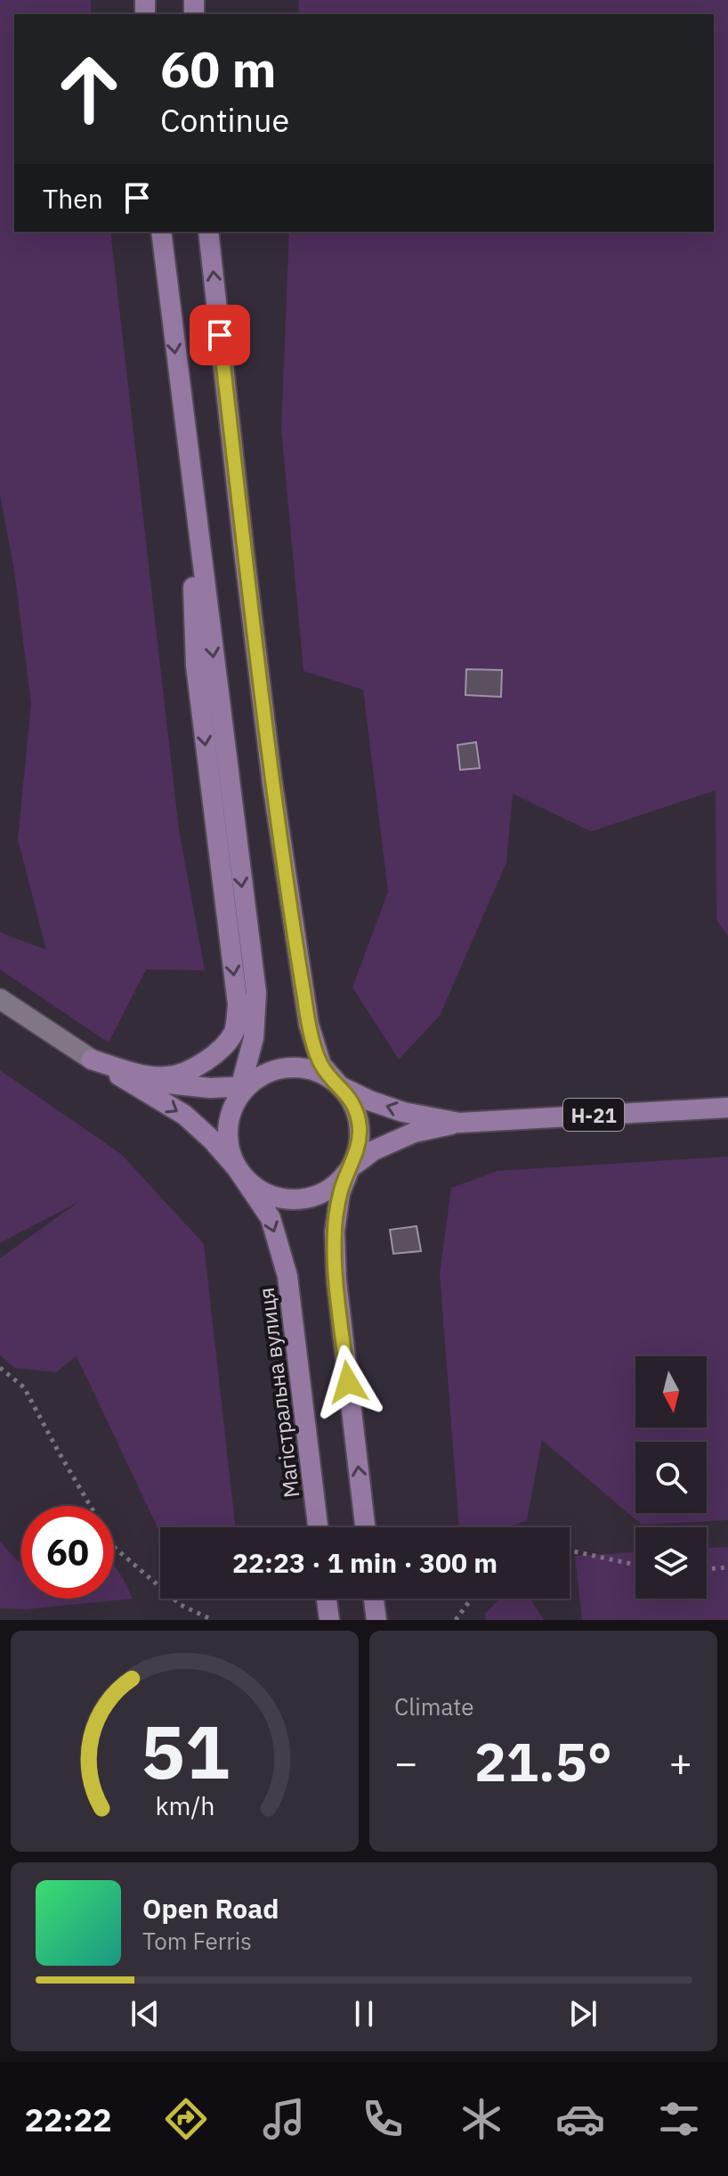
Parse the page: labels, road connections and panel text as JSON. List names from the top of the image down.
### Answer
{
  "streets": {
    "main road": ["Н-21", "Магістральна вулиця"]
  },
  "crossings": [
    ["Н-21", "Магістральна вулиця"]
  ],
  "north": "bottom",
  "page": {
    "turn": ["60 m", "Continue"],
    "then": "Then",
    "limit": "60",
    "trip": "22:23 · 1 min · 300 m",
    "tile": "Climate",
    "heat": ["−", "21.5°", "+"],
    "song": ["Open Road", "Tom Ferris"],
    "tabs": "22:22",
    "gauge": ["51", "km/h"]
  }
}
